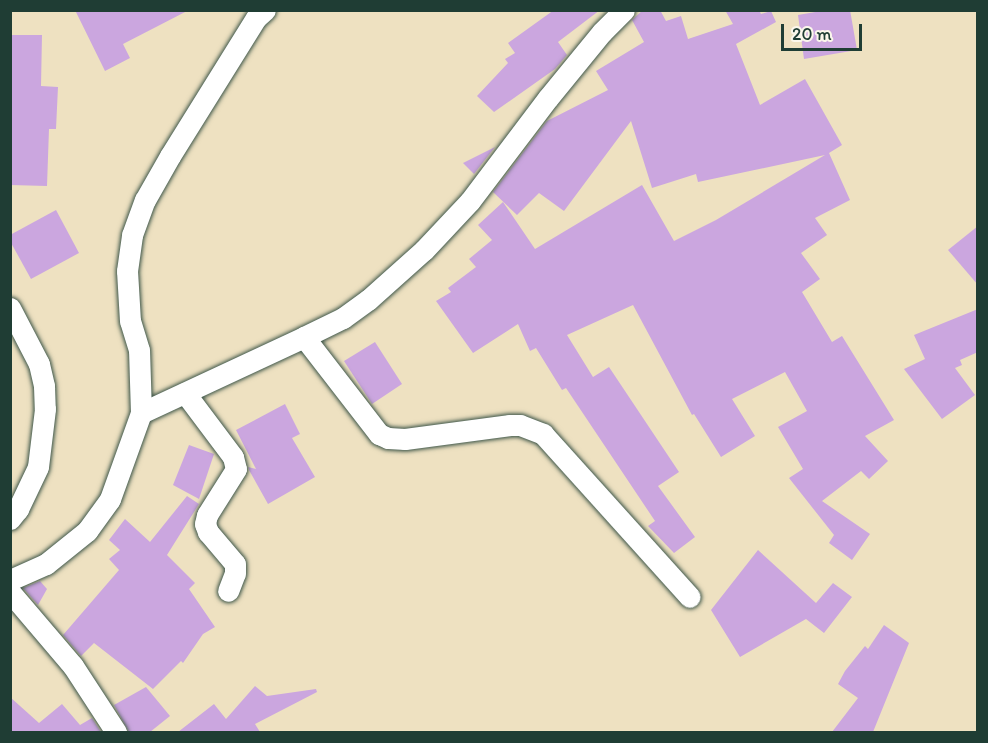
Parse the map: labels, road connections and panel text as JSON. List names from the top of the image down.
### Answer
{
  "scale_bar": "20 m"
}
